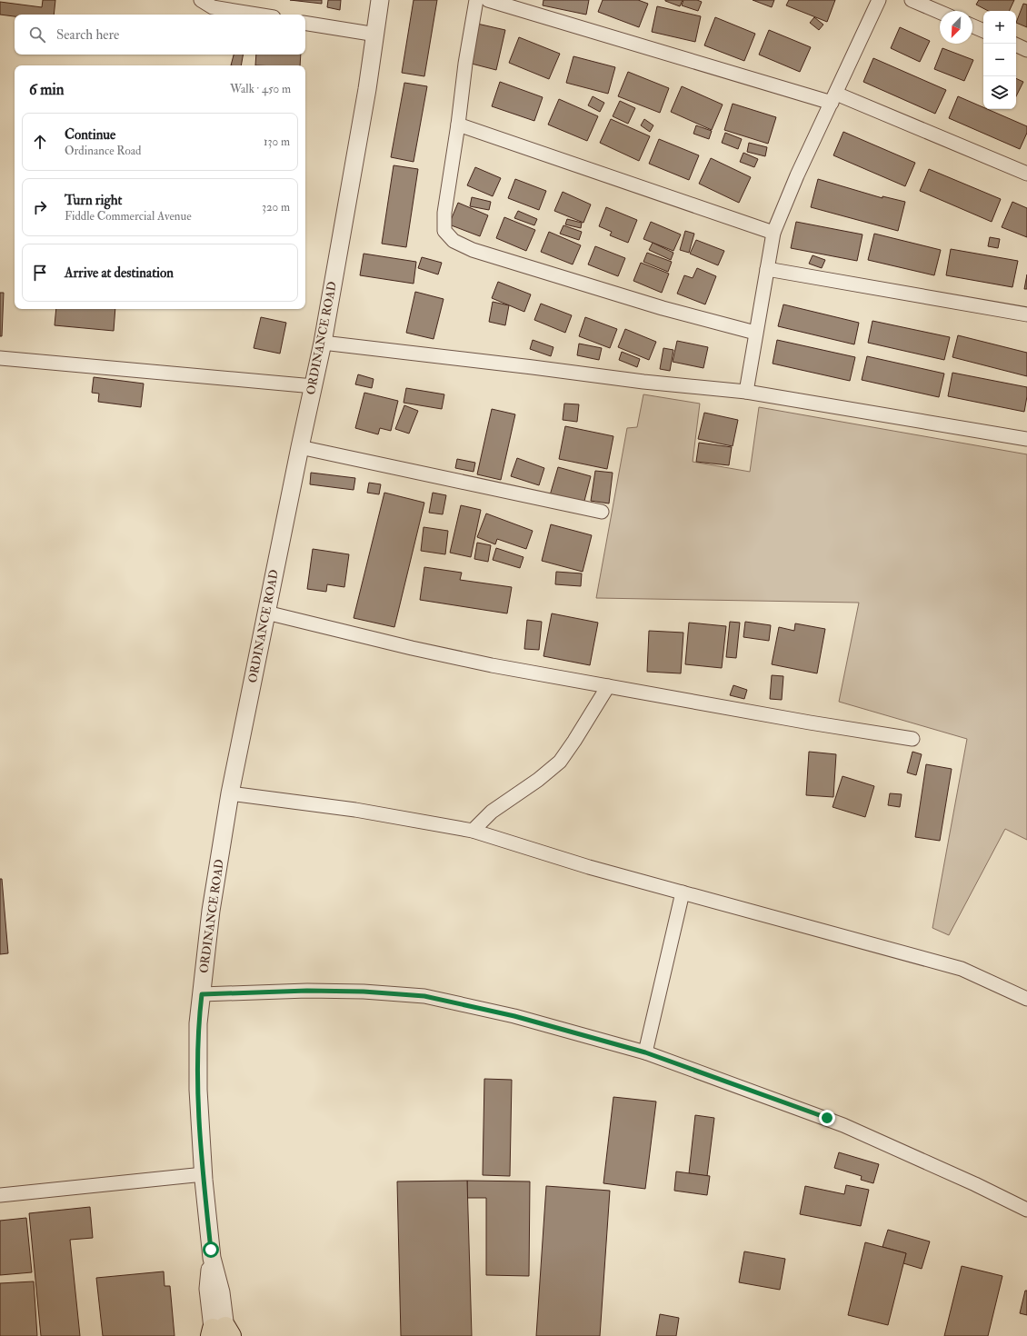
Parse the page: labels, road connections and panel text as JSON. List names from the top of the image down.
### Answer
{
  "streets": {
    "street": ["ORDINANCE ROAD"]
  },
  "north": "bottom left",
  "page": {
    "map_buttons": ["+", "−"],
    "search": "Search here",
    "heading": ["6 min", "Walk · 450 m"],
    "list": [
      ["Continue", "Ordinance Road", "130 m"],
      ["Turn right", "Fiddle Commercial Avenue", "320 m"],
      "Arrive at destination"
    ]
  }
}
